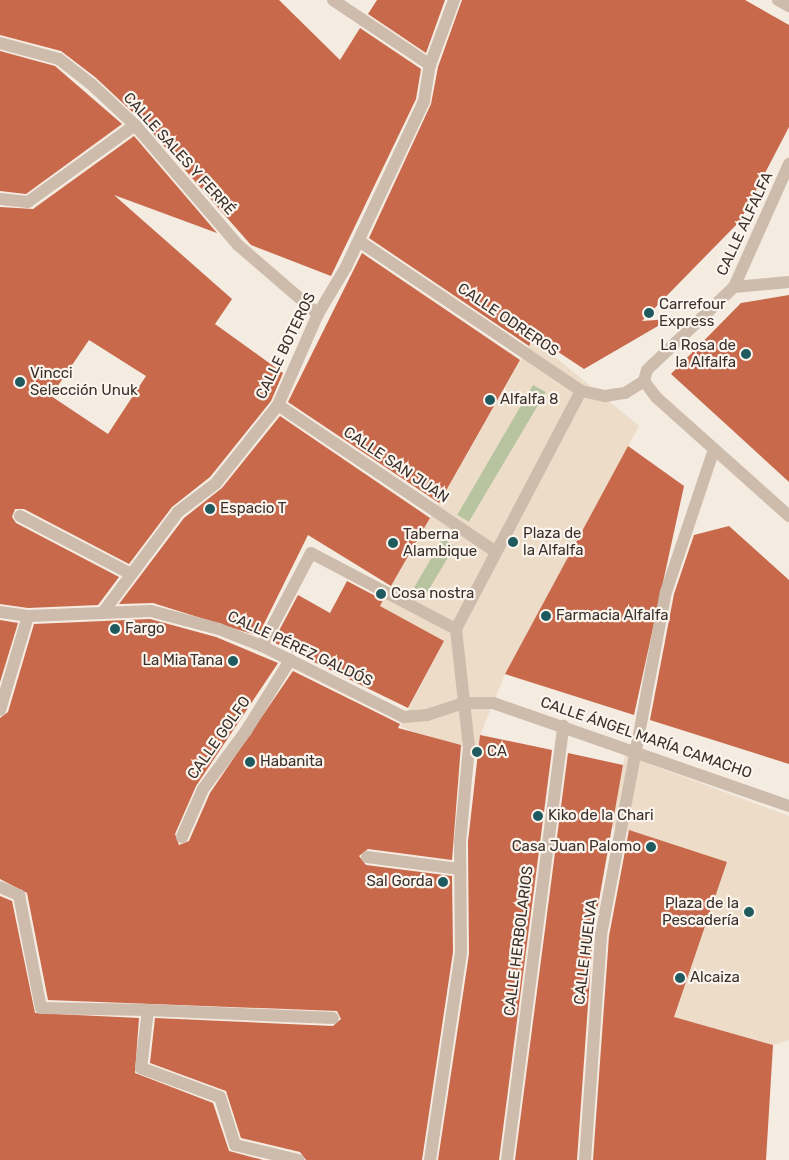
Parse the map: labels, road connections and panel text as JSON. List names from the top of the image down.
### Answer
{
  "streets": {
    "street": [
      "CALLE SALES Y FERRÉ",
      "CALLE ALFALFA",
      "CALLE ODREROS",
      "CALLE BOTEROS",
      "CALLE SAN JUAN",
      "CALLE PÉREZ GALDÓS",
      "CALLE GOLFO",
      "CALLE ÁNGEL MARÍA CAMACHO",
      "CALLE HERBOLARIOS",
      "CALLE HUELVA"
    ]
  },
  "crossings": [
    ["CALLE SALES Y FERRÉ", "CALLE BOTEROS"],
    ["CALLE ALFALFA", "CALLE ODREROS"],
    ["CALLE ODREROS", "CALLE BOTEROS"],
    ["CALLE BOTEROS", "CALLE SAN JUAN"],
    ["CALLE BOTEROS", "CALLE PÉREZ GALDÓS"],
    ["CALLE PÉREZ GALDÓS", "CALLE GOLFO"],
    ["CALLE PÉREZ GALDÓS", "CALLE ÁNGEL MARÍA CAMACHO"],
    ["CALLE ÁNGEL MARÍA CAMACHO", "CALLE HERBOLARIOS"],
    ["CALLE ÁNGEL MARÍA CAMACHO", "CALLE HUELVA"]
  ],
  "places": [
    "Carrefour Express",
    "La Rosa de la Alfalfa",
    "Vincci Selección Unuk",
    "Alfalfa 8",
    "Espacio T",
    "Plaza de la Alfalfa",
    "Taberna Alambique",
    "Cosa nostra",
    "Farmacia Alfalfa",
    "Fargo",
    "La Mia Tana",
    "CA",
    "Habanita",
    "Kiko de la Chari",
    "Casa Juan Palomo",
    "Sal Gorda",
    "Plaza de la Pescadería",
    "Alcaiza"
  ]
}
